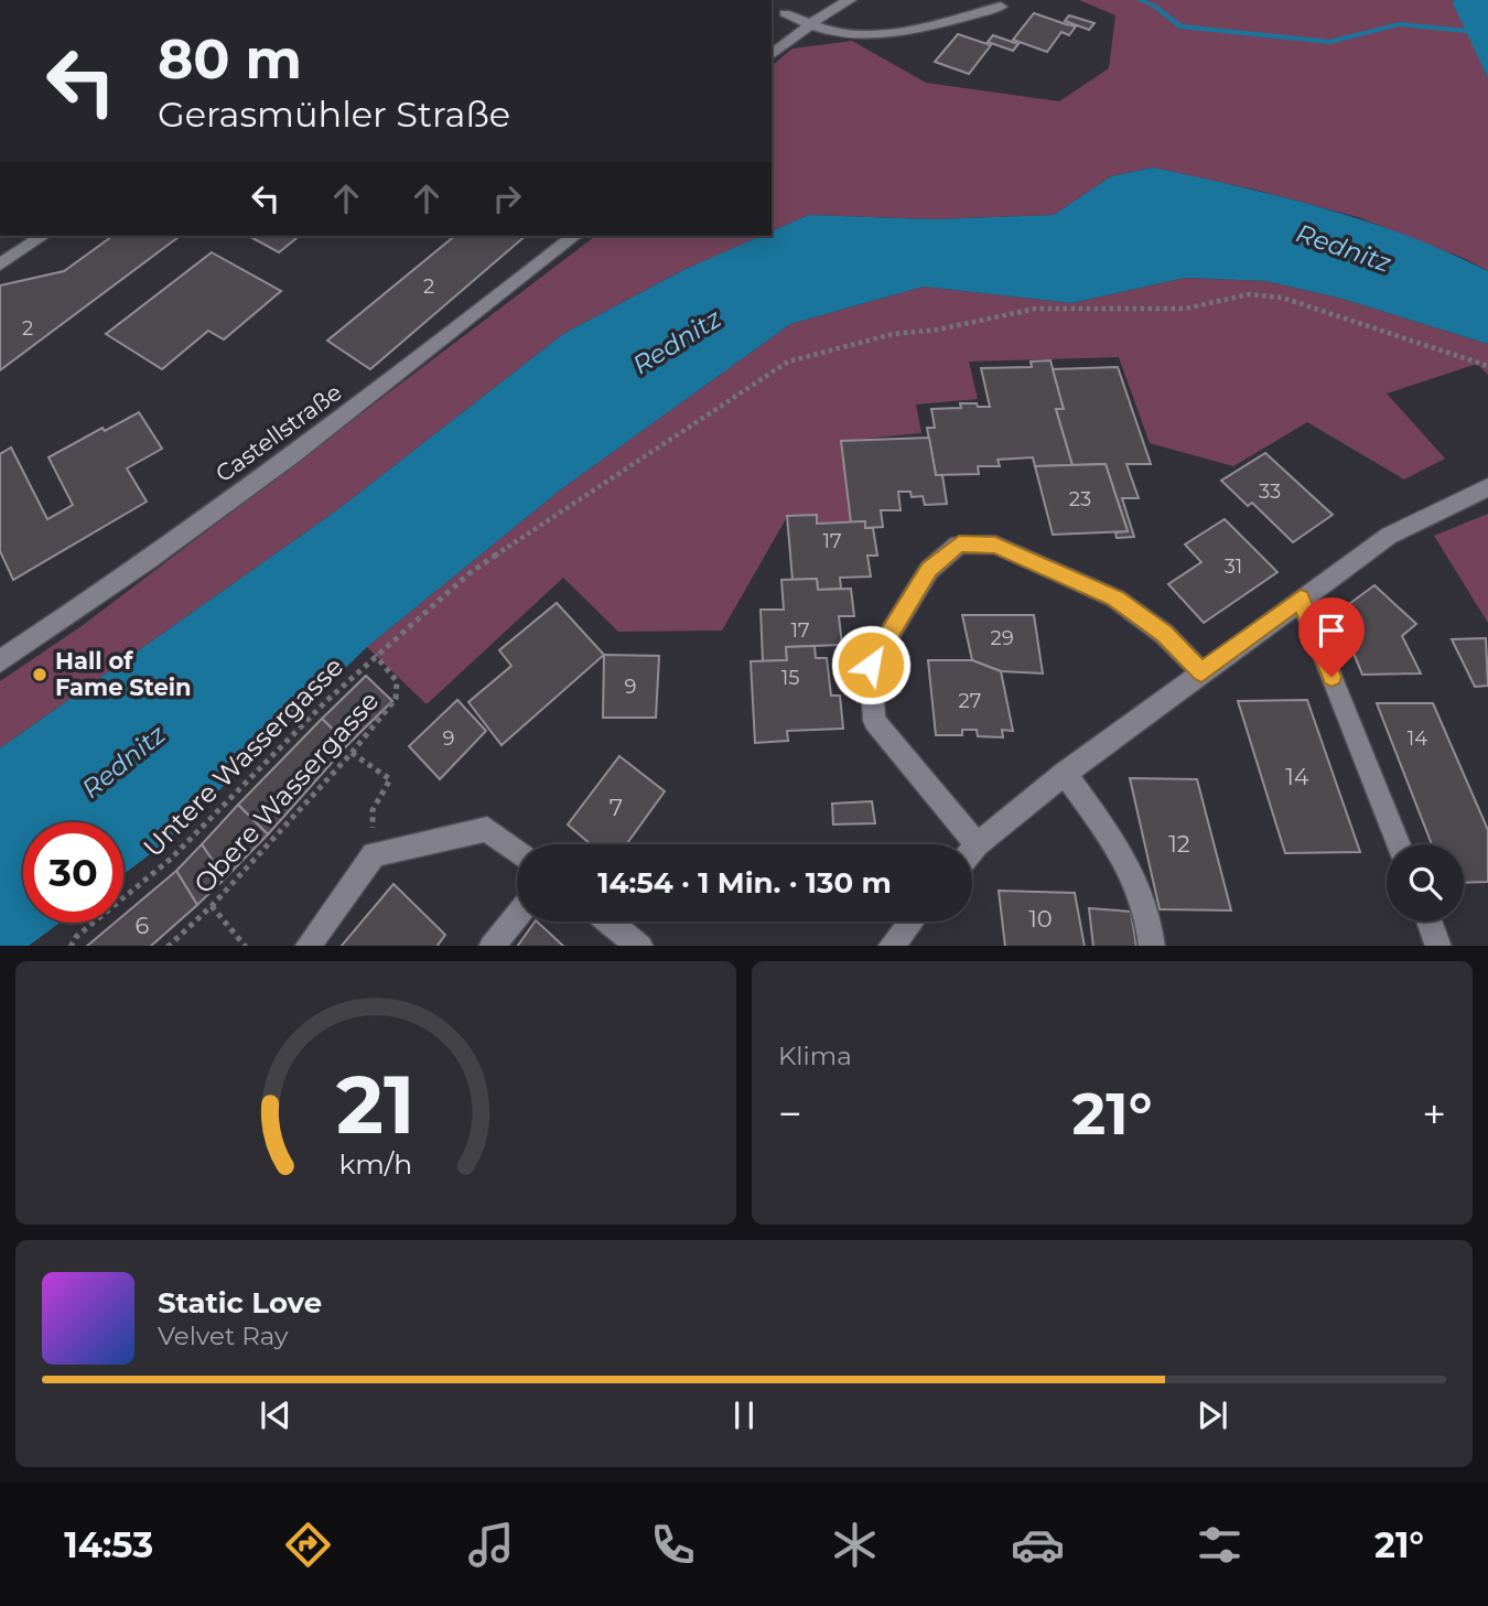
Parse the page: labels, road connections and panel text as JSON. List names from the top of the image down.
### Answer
{
  "streets": {
    "street": ["Castellstraße"],
    "path": ["Untere Wassergasse", "Obere Wassergasse"]
  },
  "crossings": [
    ["Untere Wassergasse", "Obere Wassergasse"]
  ],
  "water": ["Rednitz"],
  "places": ["Hall of Fame Stein"],
  "house_numbers": [
    "2",
    "2",
    "33",
    "23",
    "17",
    "31",
    "17",
    "29",
    "15",
    "9",
    "27",
    "9",
    "14",
    "14",
    "7",
    "12",
    "10",
    "6"
  ],
  "page": {
    "turn": ["80 m", "Gerasmühler Straße"],
    "limit": "30",
    "trip": "14:54 · 1 Min. · 130 m",
    "tile": "Klima",
    "heat": ["−", "21°", "+"],
    "song": ["Static Love", "Velvet Ray"],
    "tabs": ["14:53", "21°"],
    "gauge": ["21", "km/h"]
  }
}
